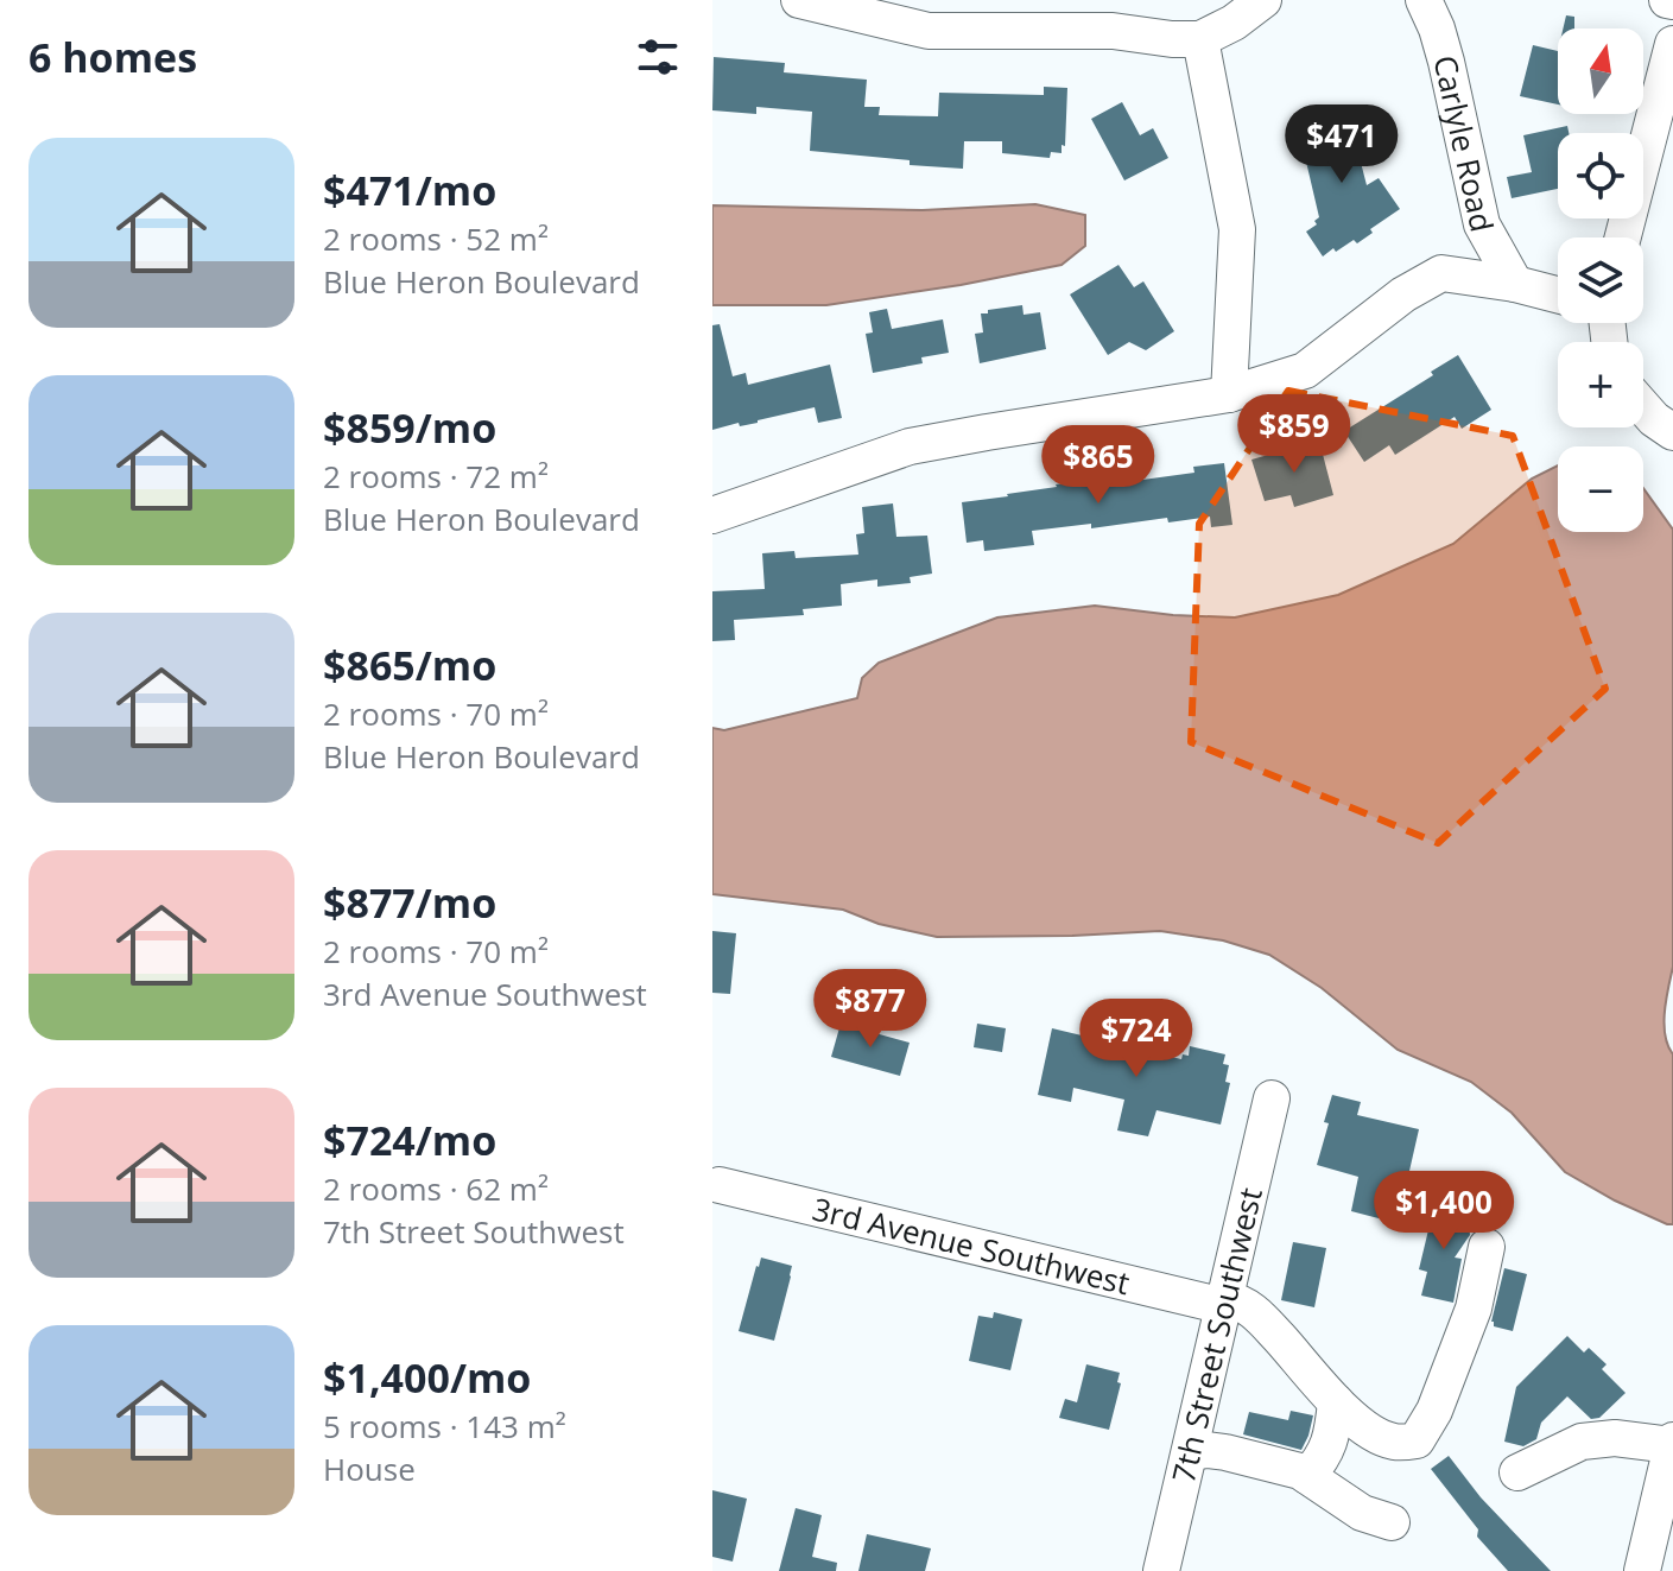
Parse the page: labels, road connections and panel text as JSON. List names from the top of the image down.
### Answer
{
  "streets": {
    "street": ["Carlyle Road", "3rd Avenue Southwest", "7th Street Southwest"]
  },
  "crossings": [
    ["3rd Avenue Southwest", "7th Street Southwest"]
  ],
  "north": "top",
  "page": {
    "heading": "6 homes",
    "map_buttons": ["+", "−"],
    "price": [
      "$471",
      "$859",
      "$865",
      "$877",
      "$724",
      "$1,400"
    ],
    "list": [
      {
        "name": "$471/mo",
        "note": "2 rooms · 52 m² · Blue Heron Boulevard"
      },
      {
        "name": "$859/mo",
        "note": "2 rooms · 72 m² · Blue Heron Boulevard"
      },
      {
        "name": "$865/mo",
        "note": "2 rooms · 70 m² · Blue Heron Boulevard"
      },
      {
        "name": "$877/mo",
        "note": "2 rooms · 70 m² · 3rd Avenue Southwest"
      },
      {
        "name": "$724/mo",
        "note": "2 rooms · 62 m² · 7th Street Southwest"
      },
      {
        "name": "$1,400/mo",
        "note": "5 rooms · 143 m² · House"
      }
    ]
  }
}
